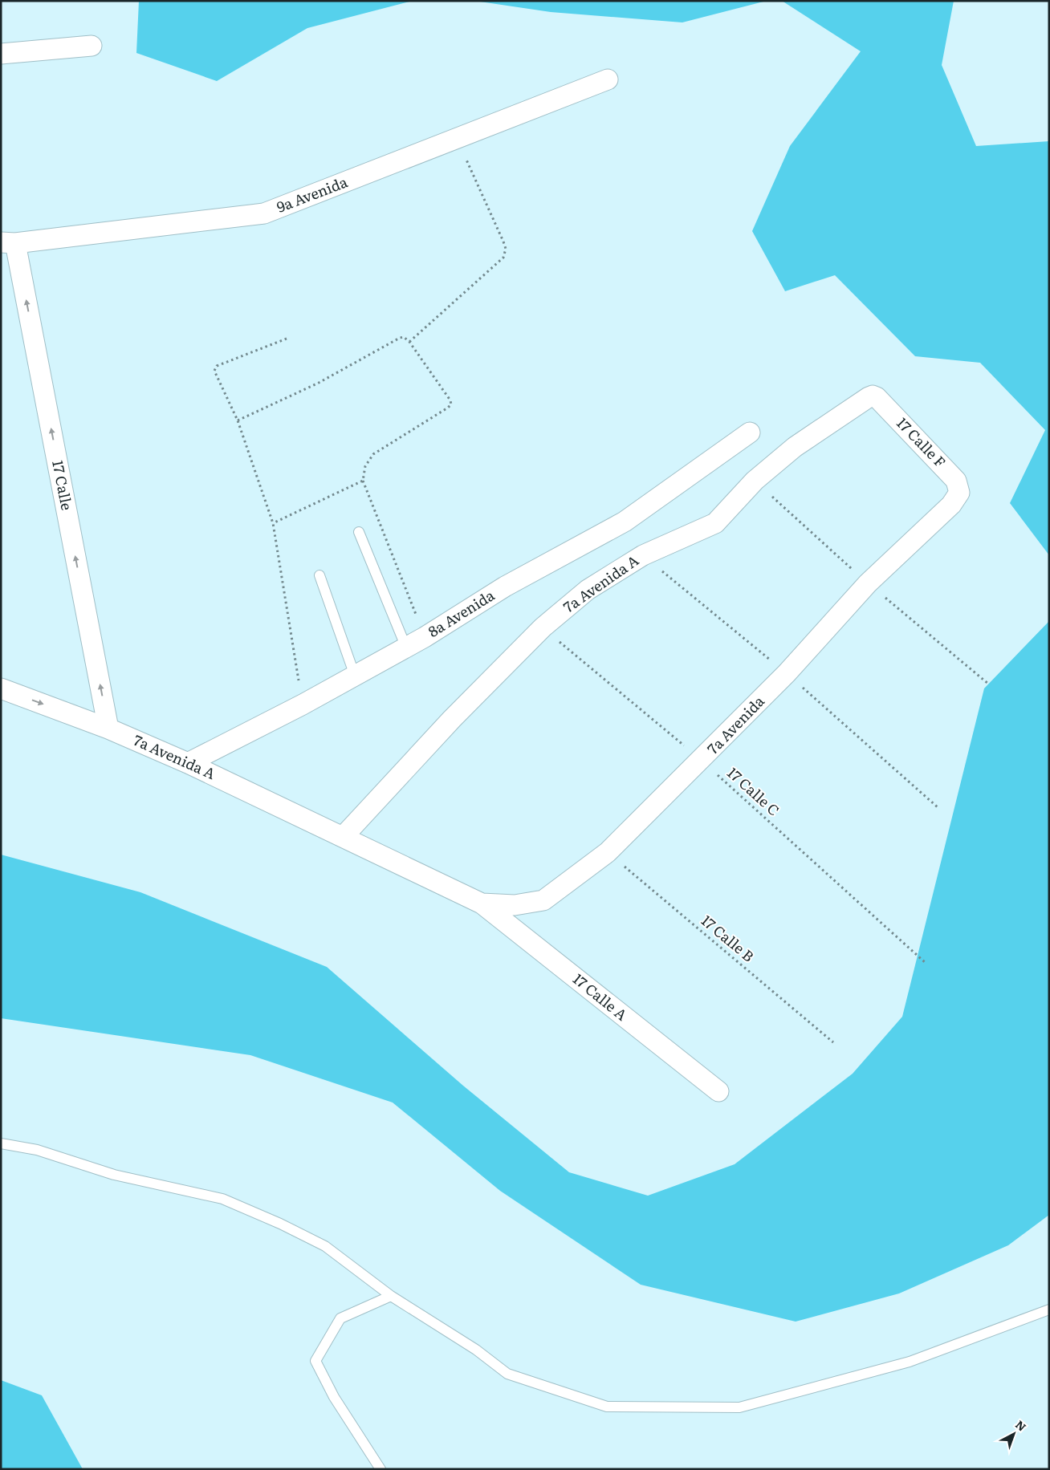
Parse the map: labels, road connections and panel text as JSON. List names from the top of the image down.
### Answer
{
  "streets": {
    "street": [
      "9a Avenida",
      "17 Calle F",
      "17 Calle",
      "7a Avenida A",
      "8a Avenida",
      "7a Avenida",
      "17 Calle A"
    ],
    "path": ["17 Calle C", "17 Calle B"]
  },
  "crossings": [
    ["9a Avenida", "17 Calle"],
    ["17 Calle F", "7a Avenida A"],
    ["17 Calle F", "7a Avenida"],
    ["17 Calle", "7a Avenida A"],
    ["7a Avenida A", "8a Avenida"],
    ["7a Avenida A", "7a Avenida"],
    ["7a Avenida A", "17 Calle C"],
    ["7a Avenida A", "17 Calle A"],
    ["7a Avenida", "17 Calle C"],
    ["7a Avenida", "17 Calle B"],
    ["7a Avenida", "17 Calle A"]
  ],
  "one_way": ["17 Calle"],
  "north": "top right"
}
